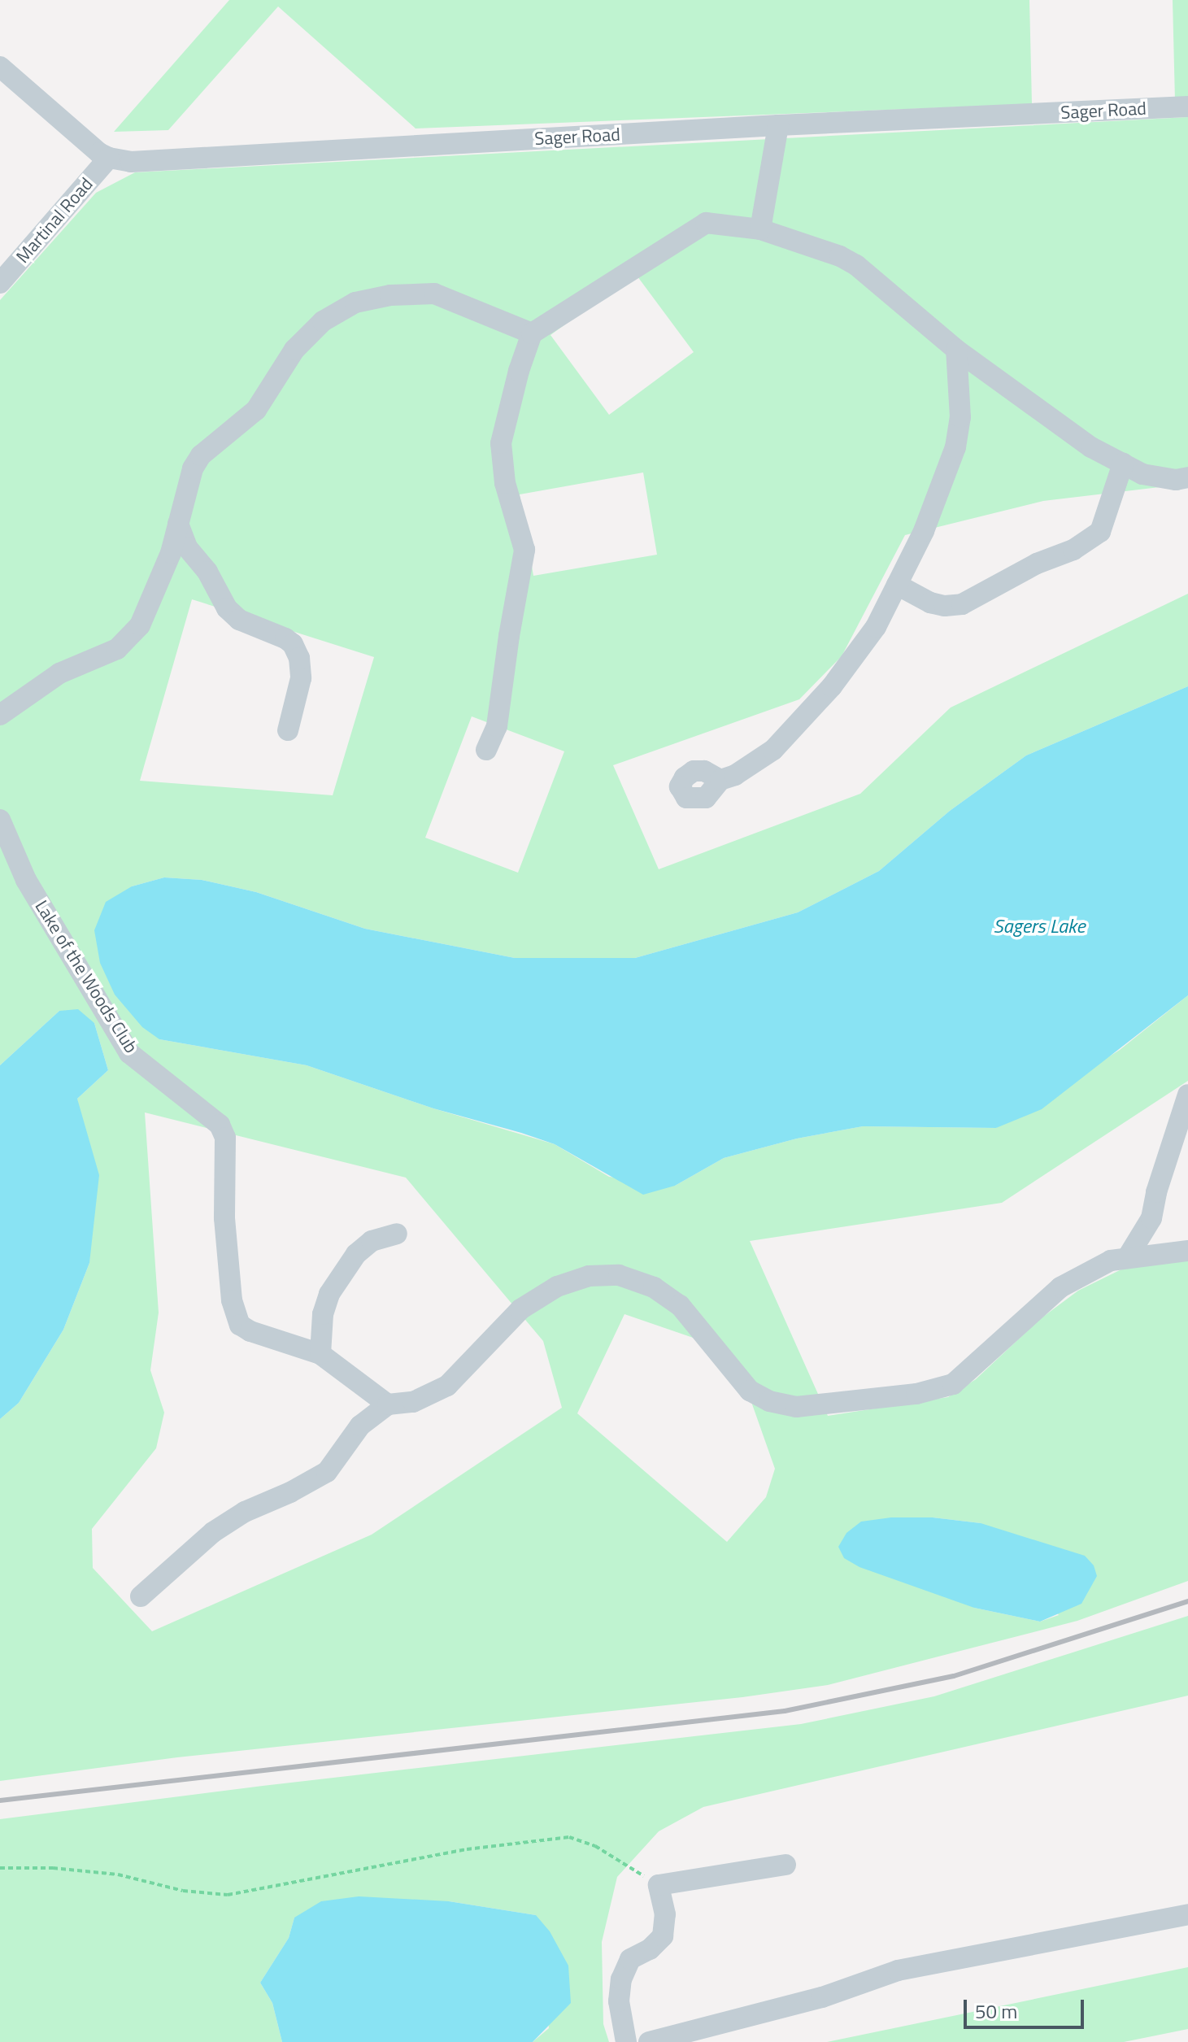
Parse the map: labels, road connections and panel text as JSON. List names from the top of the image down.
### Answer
{
  "streets": {
    "street": ["Sager Road", "Martinal Road", "Lake of the Woods Club"]
  },
  "crossings": [
    ["Sager Road", "Martinal Road"]
  ],
  "water": ["Sagers Lake"],
  "scale_bar": "50 m"
}
